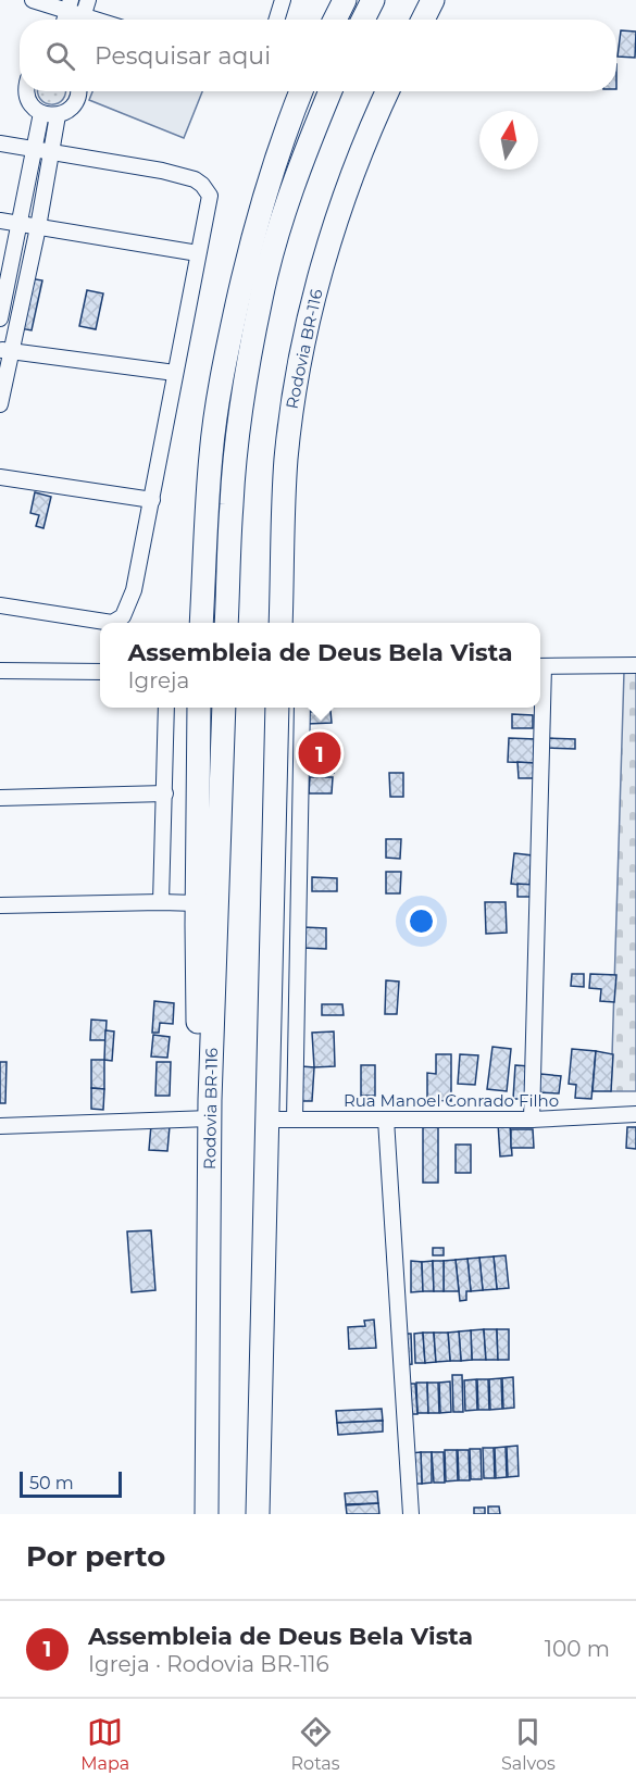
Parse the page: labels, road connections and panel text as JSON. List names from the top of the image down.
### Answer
{
  "streets": {
    "highway": ["Rodovia BR-116"],
    "street": ["Rua Manoel Conrado Filho"]
  },
  "scale_bar": "50 m",
  "north": "top",
  "page": {
    "search": "Pesquisar aqui",
    "popup": ["Assembleia de Deus Bela Vista", "Igreja"],
    "pins": "1",
    "scale": "50 m",
    "heading": "Por perto",
    "list": [
      {
        "mark": "1",
        "name": "Assembleia de Deus Bela Vista",
        "note": "Igreja · Rodovia BR-116",
        "value": "100 m"
      }
    ],
    "nav": ["Mapa", "Rotas", "Salvos"]
  }
}
